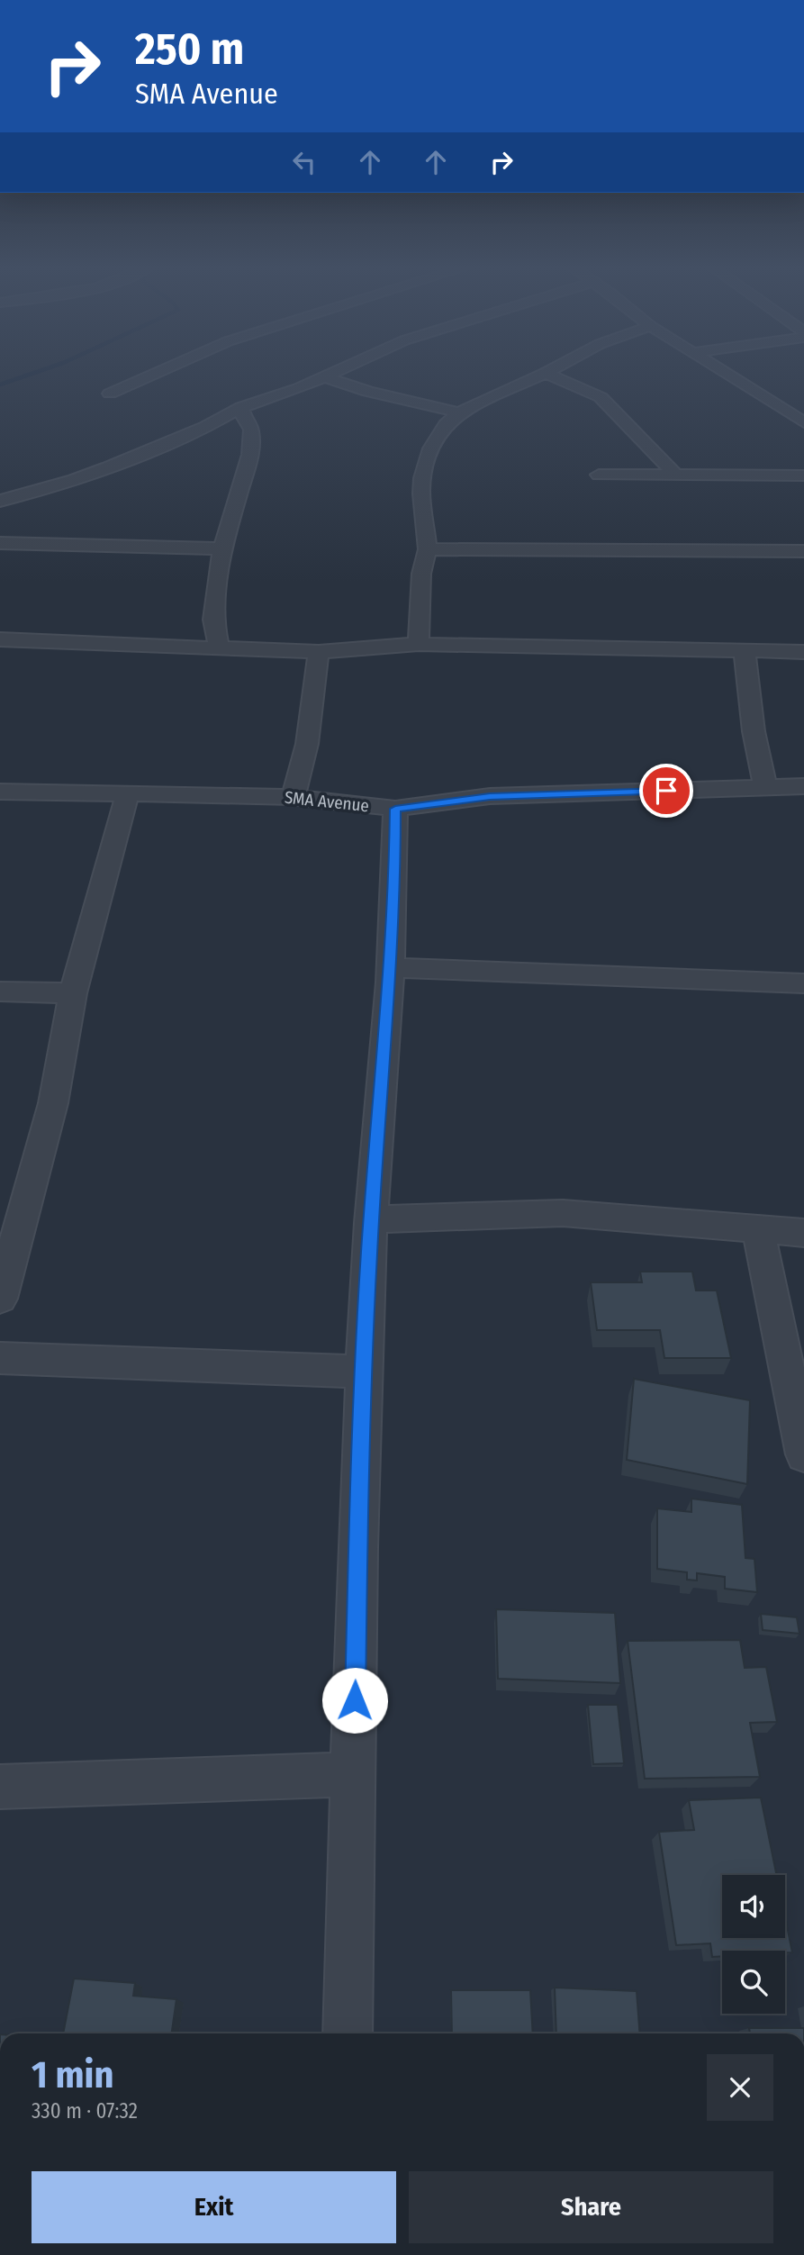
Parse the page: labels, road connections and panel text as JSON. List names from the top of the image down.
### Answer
{
  "streets": {
    "street": ["SMA Avenue"]
  },
  "page": {
    "turn": ["250 m", "SMA Avenue"],
    "heading": ["1 min", "330 m · 07:32"],
    "buttons": ["Exit", "Share"]
  }
}
